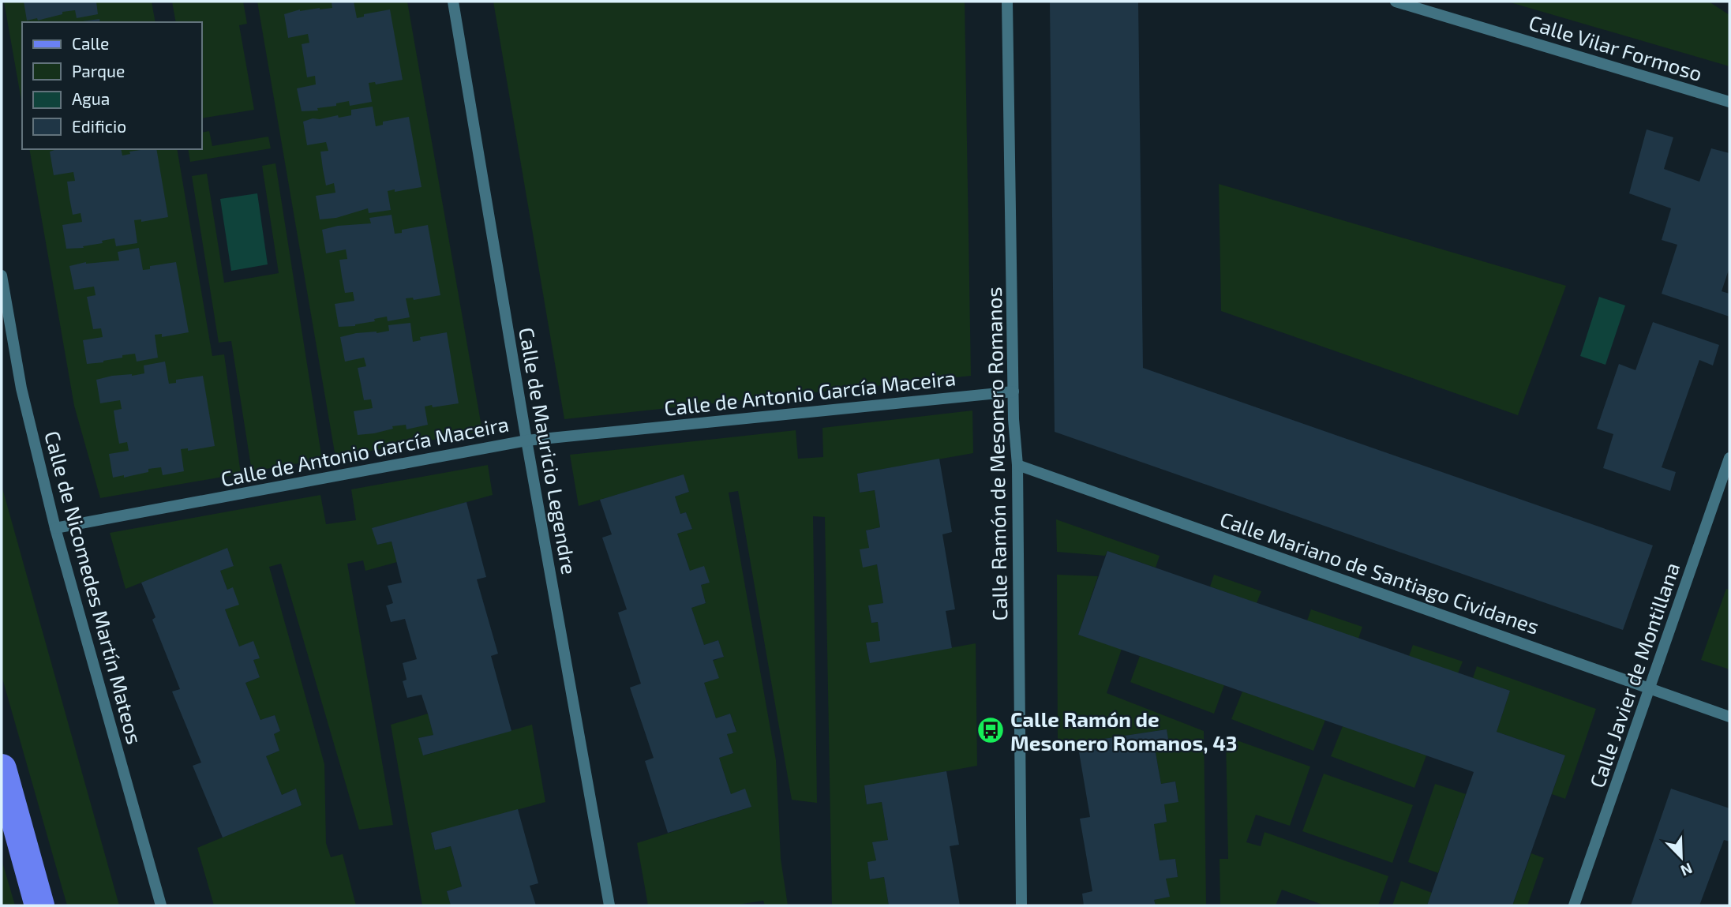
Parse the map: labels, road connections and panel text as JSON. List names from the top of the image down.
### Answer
{
  "streets": {
    "street": [
      "Calle Vilar Formoso",
      "Calle de Antonio García Maceira",
      "Calle de Mauricio Legendre",
      "Calle Ramón de Mesonero Romanos",
      "Calle Mariano de Santiago Cividanes",
      "Calle de Nicomedes Martín Mateos",
      "Calle Javier de Montillana"
    ]
  },
  "crossings": [
    ["Calle de Antonio García Maceira", "Calle de Mauricio Legendre"],
    ["Calle de Antonio García Maceira", "Calle Ramón de Mesonero Romanos"],
    ["Calle de Antonio García Maceira", "Calle de Nicomedes Martín Mateos"],
    ["Calle Ramón de Mesonero Romanos", "Calle Mariano de Santiago Cividanes"],
    ["Calle Mariano de Santiago Cividanes", "Calle Javier de Montillana"]
  ],
  "places": {
    "bus stop": ["Calle Ramón de Mesonero Romanos, 43"]
  },
  "legend": [
    "Calle",
    "Parque",
    "Agua",
    "Edificio"
  ],
  "north": "bottom right"
}
